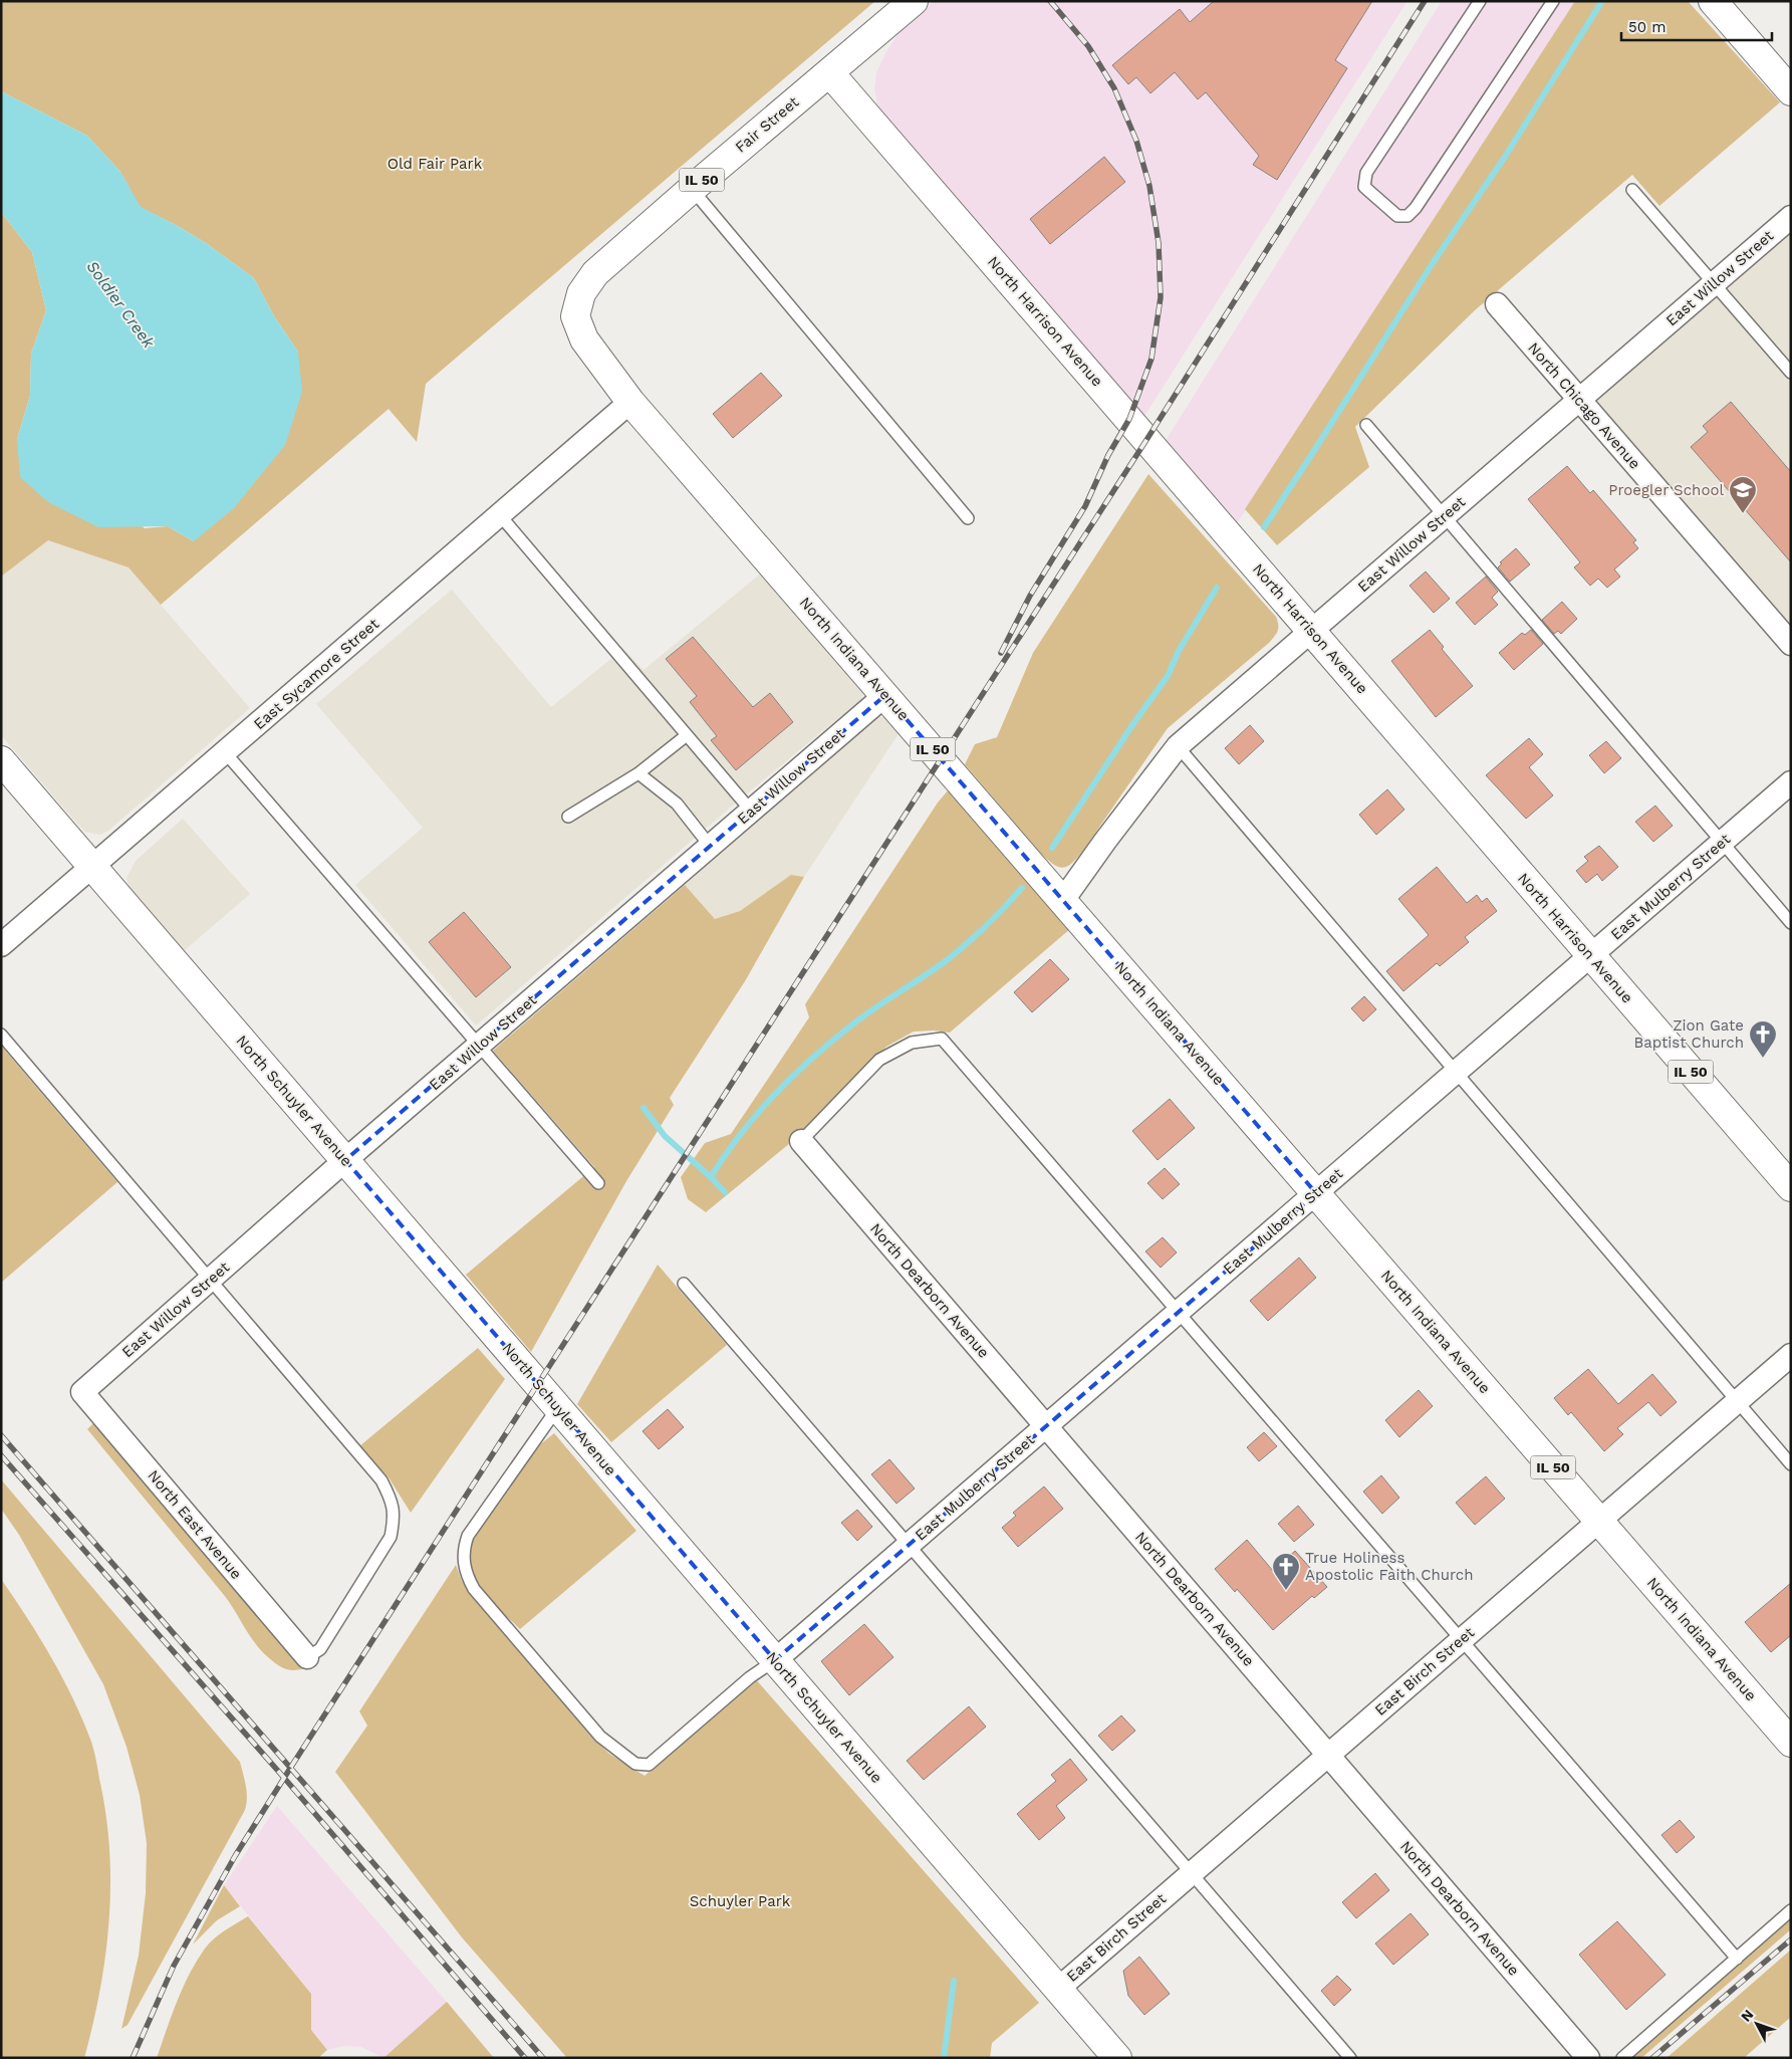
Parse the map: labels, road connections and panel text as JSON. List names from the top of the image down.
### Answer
{
  "streets": {
    "main road": [
      "Fair Street",
      "IL 50",
      "North Harrison Avenue",
      "North Indiana Avenue",
      "North Schuyler Avenue"
    ],
    "street": [
      "East Willow Street",
      "North Chicago Avenue",
      "East Sycamore Street",
      "East Mulberry Street",
      "North Dearborn Avenue",
      "North East Avenue",
      "East Birch Street"
    ]
  },
  "crossings": [
    ["Fair Street", "North Harrison Avenue"],
    ["Fair Street", "North Indiana Avenue"],
    ["East Willow Street", "North Harrison Avenue"],
    ["East Willow Street", "North Chicago Avenue"],
    ["East Willow Street", "North Indiana Avenue"],
    ["East Willow Street", "North Schuyler Avenue"],
    ["East Willow Street", "North East Avenue"],
    ["North Harrison Avenue", "East Mulberry Street"],
    ["North Indiana Avenue", "East Sycamore Street"],
    ["North Indiana Avenue", "East Mulberry Street"],
    ["North Indiana Avenue", "East Birch Street"],
    ["East Sycamore Street", "North Schuyler Avenue"],
    ["East Mulberry Street", "North Schuyler Avenue"],
    ["East Mulberry Street", "North Dearborn Avenue"],
    ["North Schuyler Avenue", "East Birch Street"],
    ["North Dearborn Avenue", "East Birch Street"]
  ],
  "water": ["Soldier Creek"],
  "parks": ["Old Fair Park", "Schuyler Park"],
  "places": {
    "school or university": ["Proegler School"],
    "church": ["Zion Gate Baptist Church", "True Holiness Apostolic Faith Church"]
  },
  "scale_bar": "50 m",
  "north": "top left"
}
